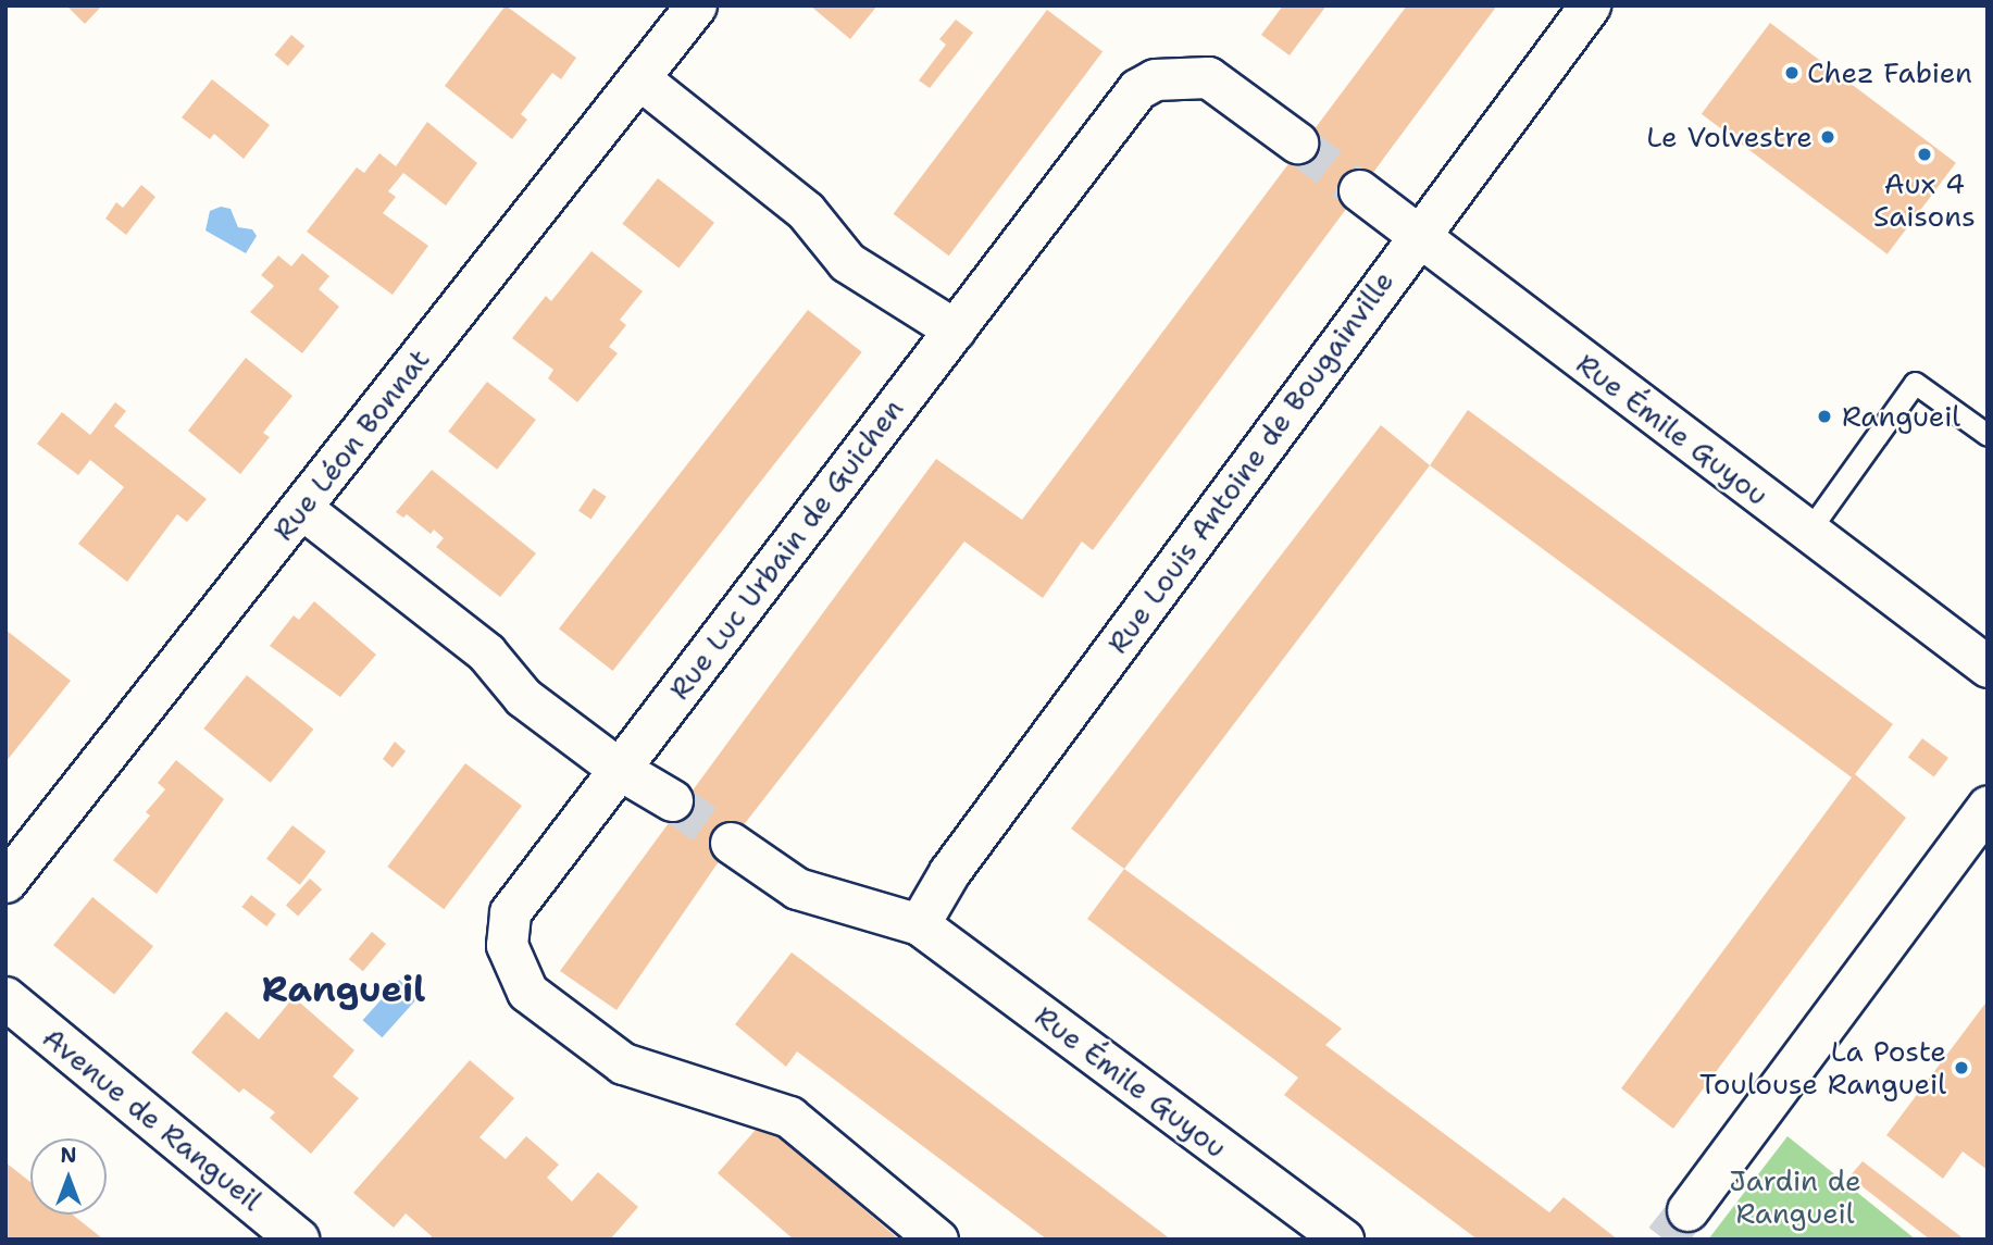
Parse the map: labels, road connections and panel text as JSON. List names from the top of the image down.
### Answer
{
  "streets": {
    "street": [
      "Rue Émile Guyou",
      "Rue Léon Bonnat",
      "Rue Louis Antoine de Bougainville",
      "Rue Luc Urbain de Guichen",
      "Avenue de Rangueil"
    ]
  },
  "crossings": [
    ["Rue Émile Guyou", "Rue Louis Antoine de Bougainville"]
  ],
  "districts": ["Rangueil"],
  "parks": ["Jardin de Rangueil"],
  "places": [
    "Chez Fabien",
    "Le Volvestre",
    "Aux 4 Saisons",
    "Rangueil",
    "La Poste Toulouse Rangueil"
  ],
  "north": "top"
}
